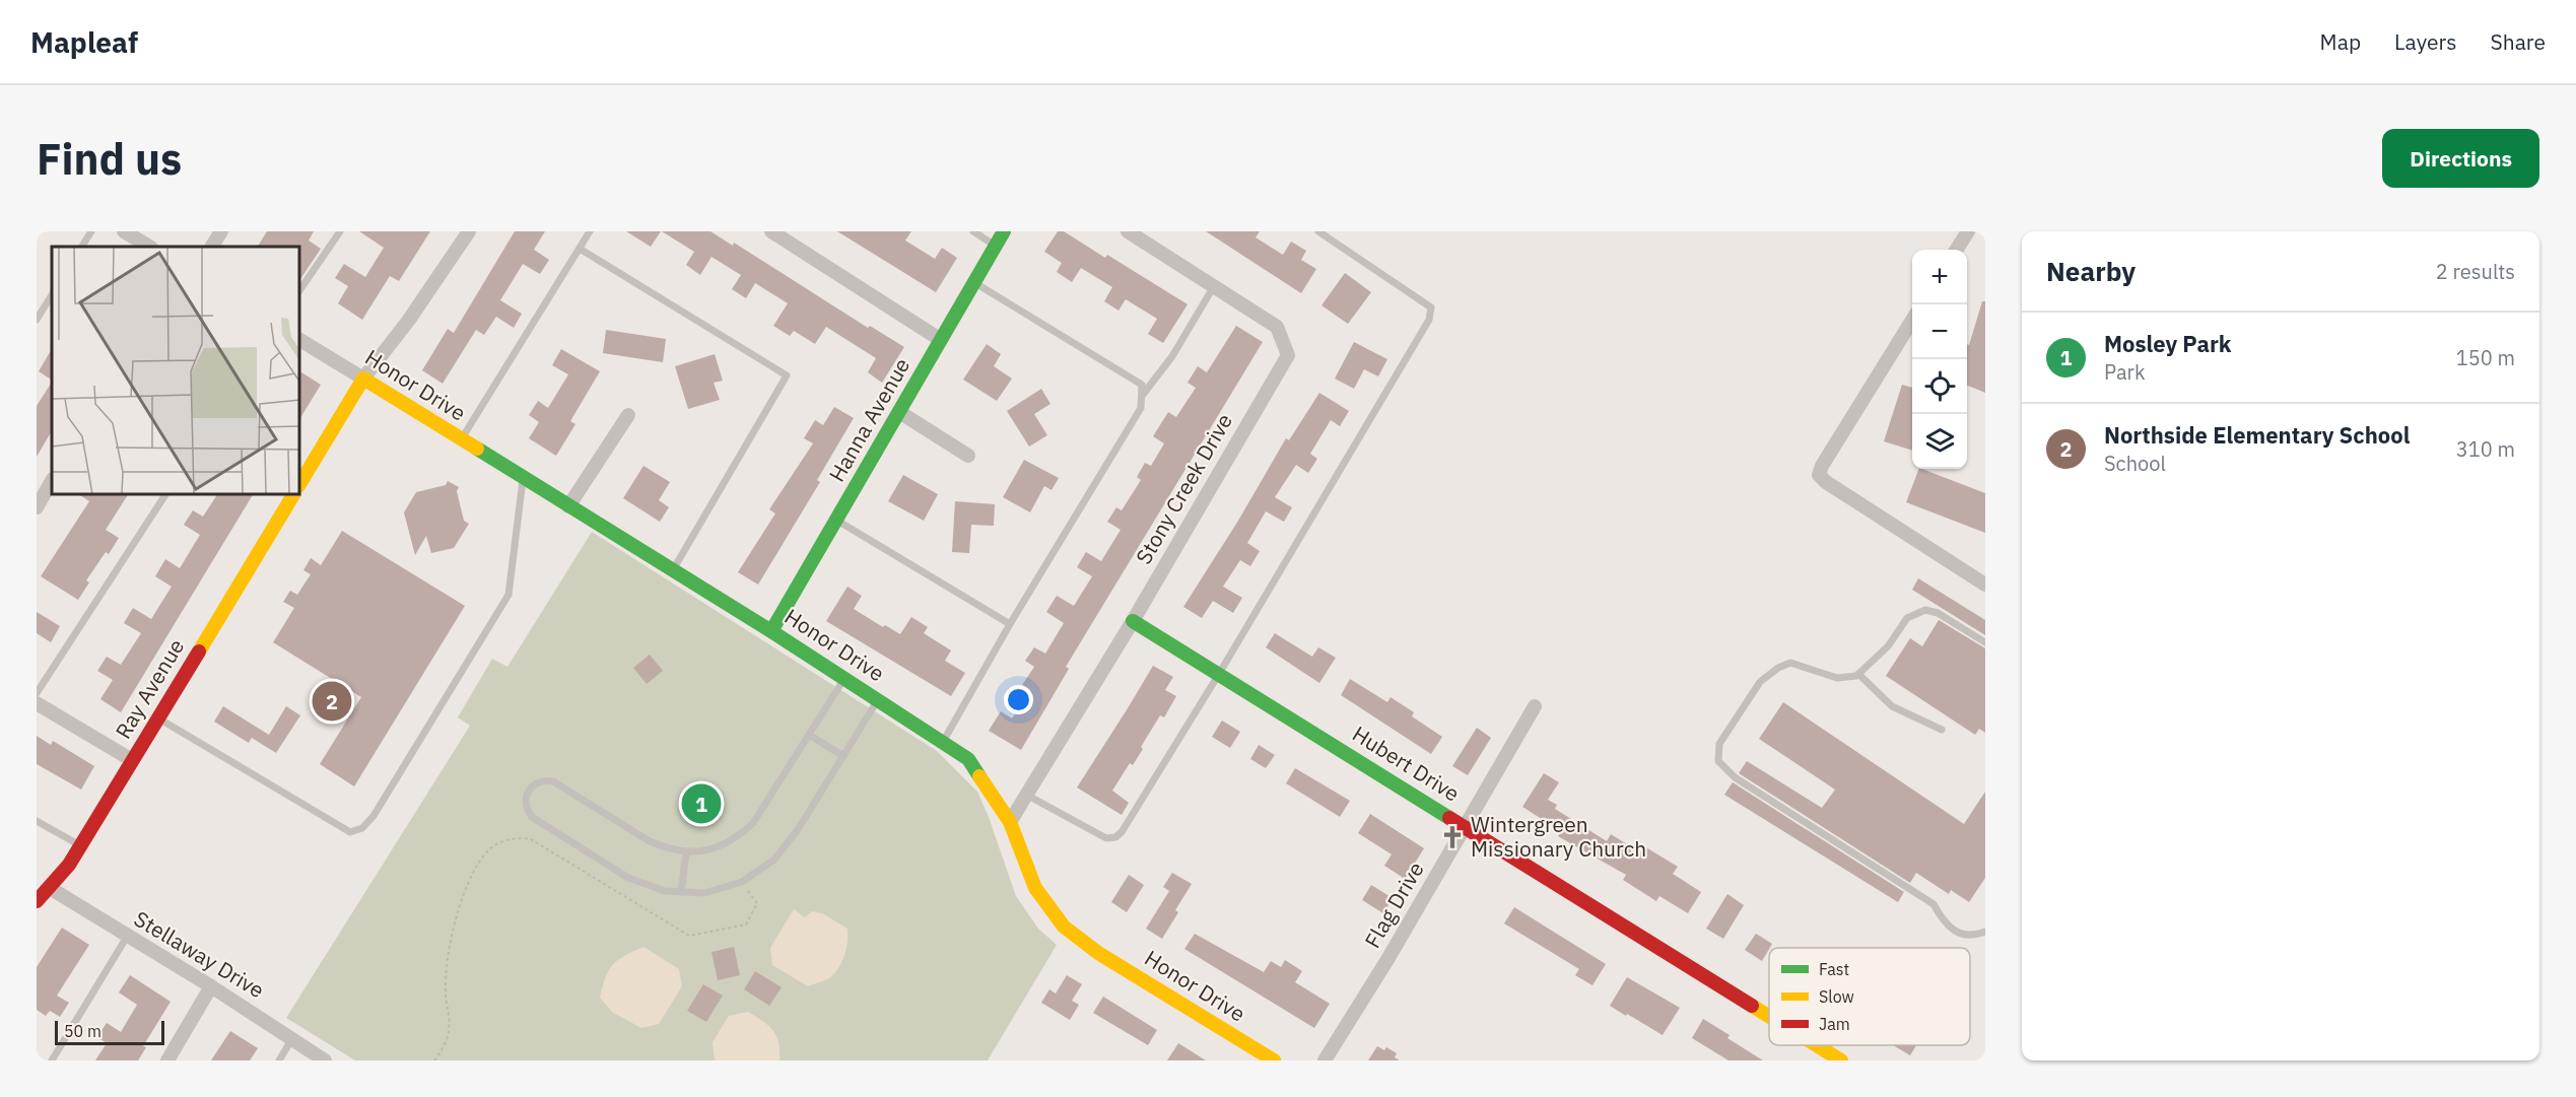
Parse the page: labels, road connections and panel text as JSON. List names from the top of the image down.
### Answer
{
  "streets": {
    "street": [
      "Honor Drive",
      "Hanna Avenue",
      "Stony Creek Drive",
      "Ray Avenue",
      "Hubert Drive",
      "Flag Drive",
      "Stellaway Drive"
    ]
  },
  "crossings": [
    ["Honor Drive", "Hanna Avenue"],
    ["Honor Drive", "Stony Creek Drive"],
    ["Stony Creek Drive", "Hubert Drive"],
    ["Ray Avenue", "Stellaway Drive"],
    ["Hubert Drive", "Flag Drive"]
  ],
  "places": {
    "church": ["Wintergreen Missionary Church"]
  },
  "legend": ["Fast", "Slow", "Jam"],
  "scale_bar": "50 m",
  "page": {
    "header": "Mapleaf",
    "nav": ["Map", "Layers", "Share"],
    "buttons": "Directions",
    "title": "Find us",
    "heading": ["Nearby", "2 results"],
    "map_buttons": ["+", "−"],
    "list": [
      {
        "mark": "1",
        "name": "Mosley Park",
        "note": "Park",
        "value": "150 m"
      },
      {
        "mark": "2",
        "name": "Northside Elementary School",
        "note": "School",
        "value": "310 m"
      }
    ],
    "pins": ["2", "1"],
    "scale": "50 m"
  }
}
